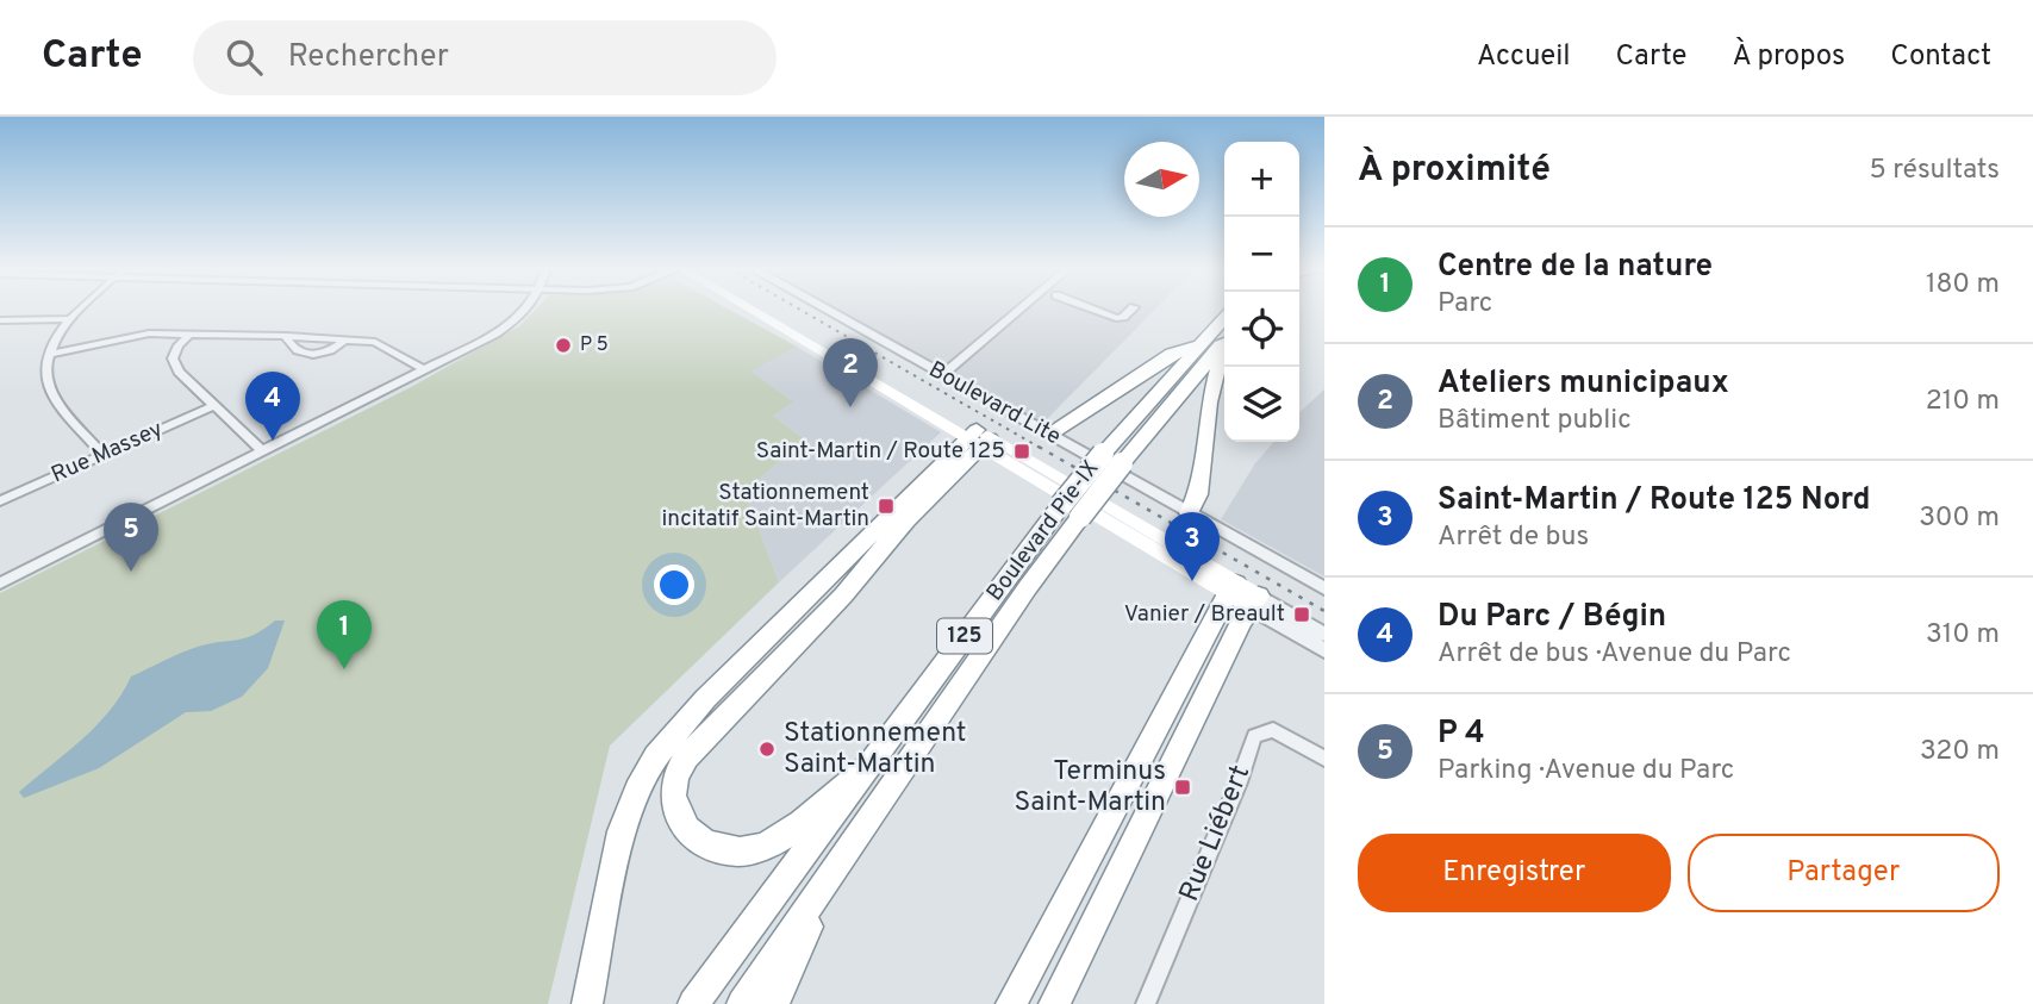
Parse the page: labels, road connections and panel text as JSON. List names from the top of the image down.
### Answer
{
  "streets": {
    "highway": ["Boulevard Pie-IX", "125"],
    "street": ["Boulevard Lite", "Rue Massey", "Rue Liébert"]
  },
  "places": {
    "other": ["P 5", "Stationnement Saint-Martin"],
    "transit": [
      "Saint-Martin / Route 125",
      "Stationnement incitatif Saint-Martin",
      "Vanier / Breault",
      "Terminus Saint-Martin"
    ]
  },
  "north": "right",
  "page": {
    "header": "Carte",
    "search": "Rechercher",
    "nav": [
      "Accueil",
      "Carte",
      "À propos",
      "Contact"
    ],
    "heading": ["À proximité", "5 résultats"],
    "map_buttons": ["+", "−"],
    "list": [
      {
        "mark": "1",
        "name": "Centre de la nature",
        "note": "Parc",
        "value": "180 m"
      },
      {
        "mark": "2",
        "name": "Ateliers municipaux",
        "note": "Bâtiment public",
        "value": "210 m"
      },
      {
        "mark": "3",
        "name": "Saint-Martin / Route 125 Nord",
        "note": "Arrêt de bus",
        "value": "300 m"
      },
      {
        "mark": "4",
        "name": "Du Parc / Bégin",
        "note": "Arrêt de bus · Avenue du Parc",
        "value": "310 m"
      },
      {
        "mark": "5",
        "name": "P 4",
        "note": "Parking · Avenue du Parc",
        "value": "320 m"
      }
    ],
    "pins": [
      "2",
      "4",
      "5",
      "3",
      "1"
    ],
    "buttons": ["Enregistrer", "Partager"]
  }
}
